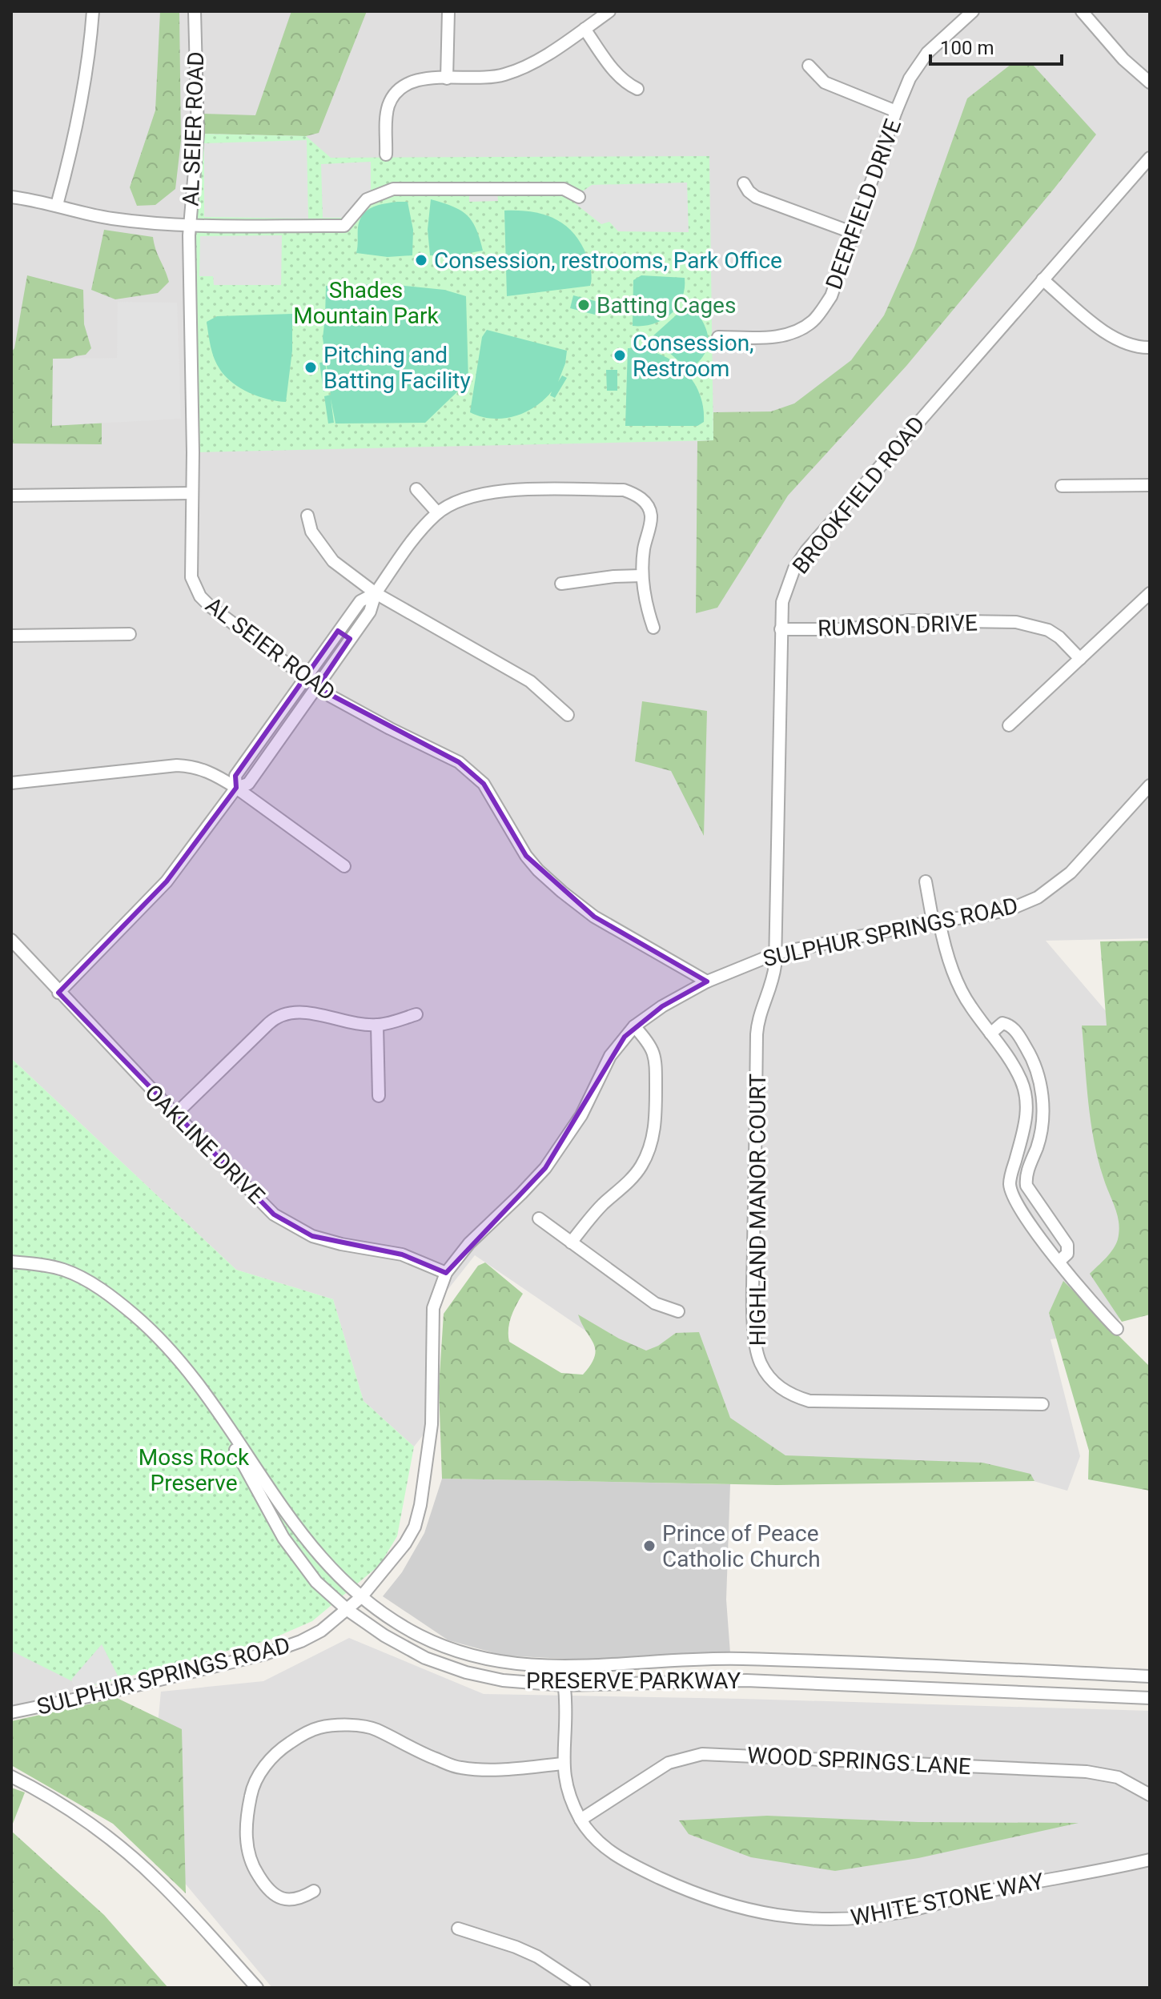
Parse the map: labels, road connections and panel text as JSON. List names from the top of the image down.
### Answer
{
  "streets": {
    "street": [
      "AL SEIER ROAD",
      "DEERFIELD DRIVE",
      "BROOKFIELD ROAD",
      "RUMSON DRIVE",
      "SULPHUR SPRINGS ROAD",
      "OAKLINE DRIVE",
      "HIGHLAND MANOR COURT",
      "PRESERVE PARKWAY",
      "WOOD SPRINGS LANE",
      "WHITE STONE WAY"
    ]
  },
  "crossings": [
    ["AL SEIER ROAD", "SULPHUR SPRINGS ROAD"],
    ["BROOKFIELD ROAD", "RUMSON DRIVE"],
    ["BROOKFIELD ROAD", "SULPHUR SPRINGS ROAD"],
    ["BROOKFIELD ROAD", "HIGHLAND MANOR COURT"],
    ["SULPHUR SPRINGS ROAD", "OAKLINE DRIVE"],
    ["SULPHUR SPRINGS ROAD", "HIGHLAND MANOR COURT"],
    ["SULPHUR SPRINGS ROAD", "PRESERVE PARKWAY"],
    ["PRESERVE PARKWAY", "WHITE STONE WAY"],
    ["WOOD SPRINGS LANE", "WHITE STONE WAY"]
  ],
  "parks": ["Shades Mountain Park", "Moss Rock Preserve"],
  "places": [
    "Consession, restrooms, Park Office",
    "Batting Cages",
    "Consession, Restroom",
    "Pitching and Batting Facility",
    "Prince of Peace Catholic Church"
  ],
  "scale_bar": "100 m"
}
